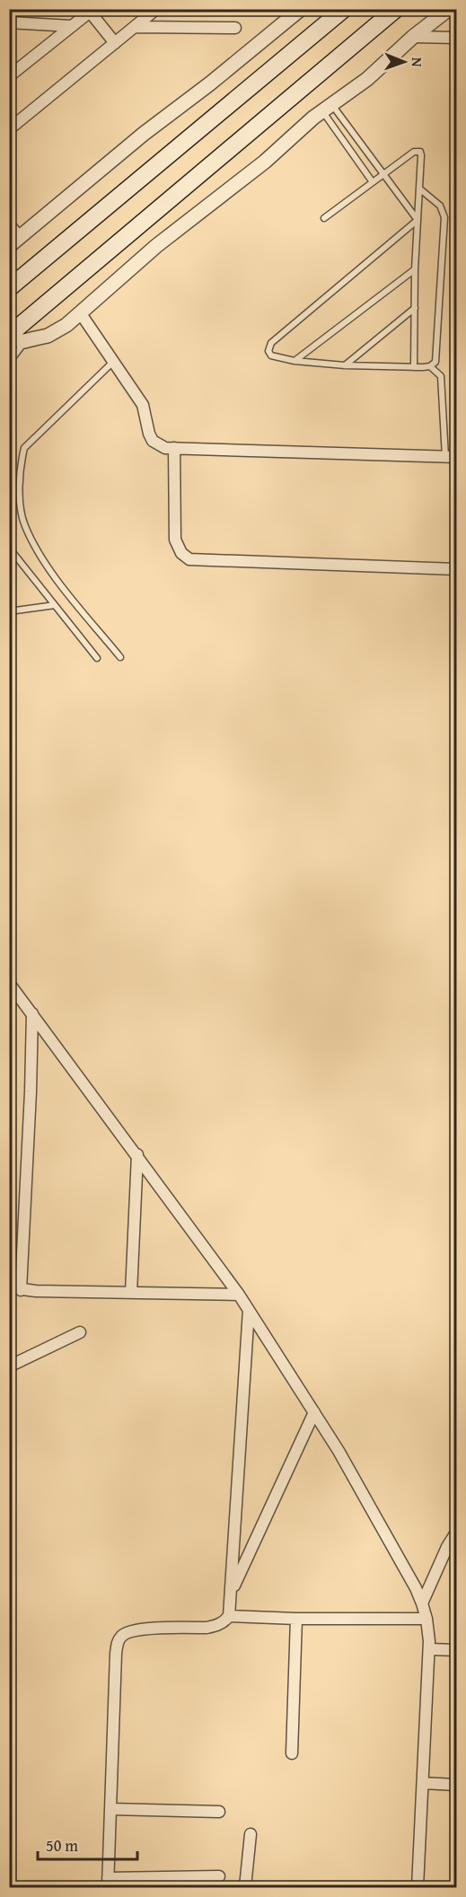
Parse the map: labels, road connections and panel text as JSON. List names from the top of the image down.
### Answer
{
  "scale_bar": "50 m",
  "north": "right"
}
